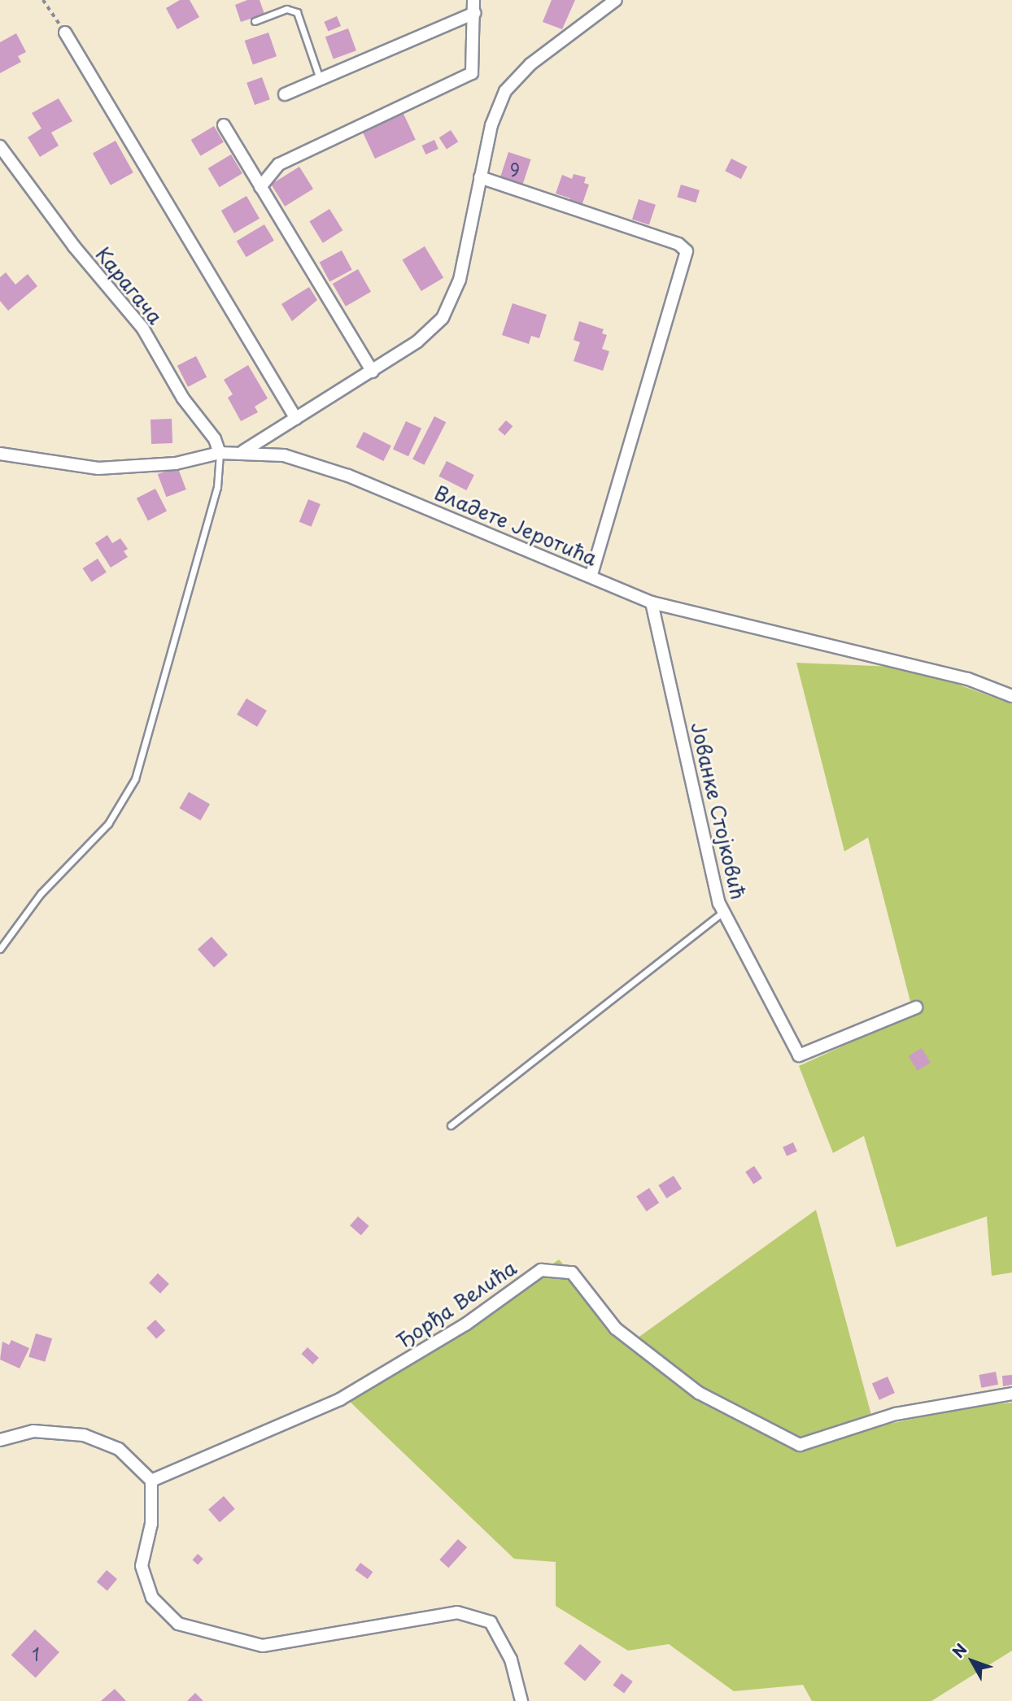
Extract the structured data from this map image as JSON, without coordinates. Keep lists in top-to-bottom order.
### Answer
{
  "streets": {
    "street": [
      "Карагача",
      "Владете Јеротића",
      "Јованке Стојковић",
      "Ђорђа Велића"
    ]
  },
  "crossings": [
    ["Карагача", "Владете Јеротића"],
    ["Владете Јеротића", "Јованке Стојковић"]
  ],
  "house_numbers": ["9", "1"],
  "north": "top left"
}
